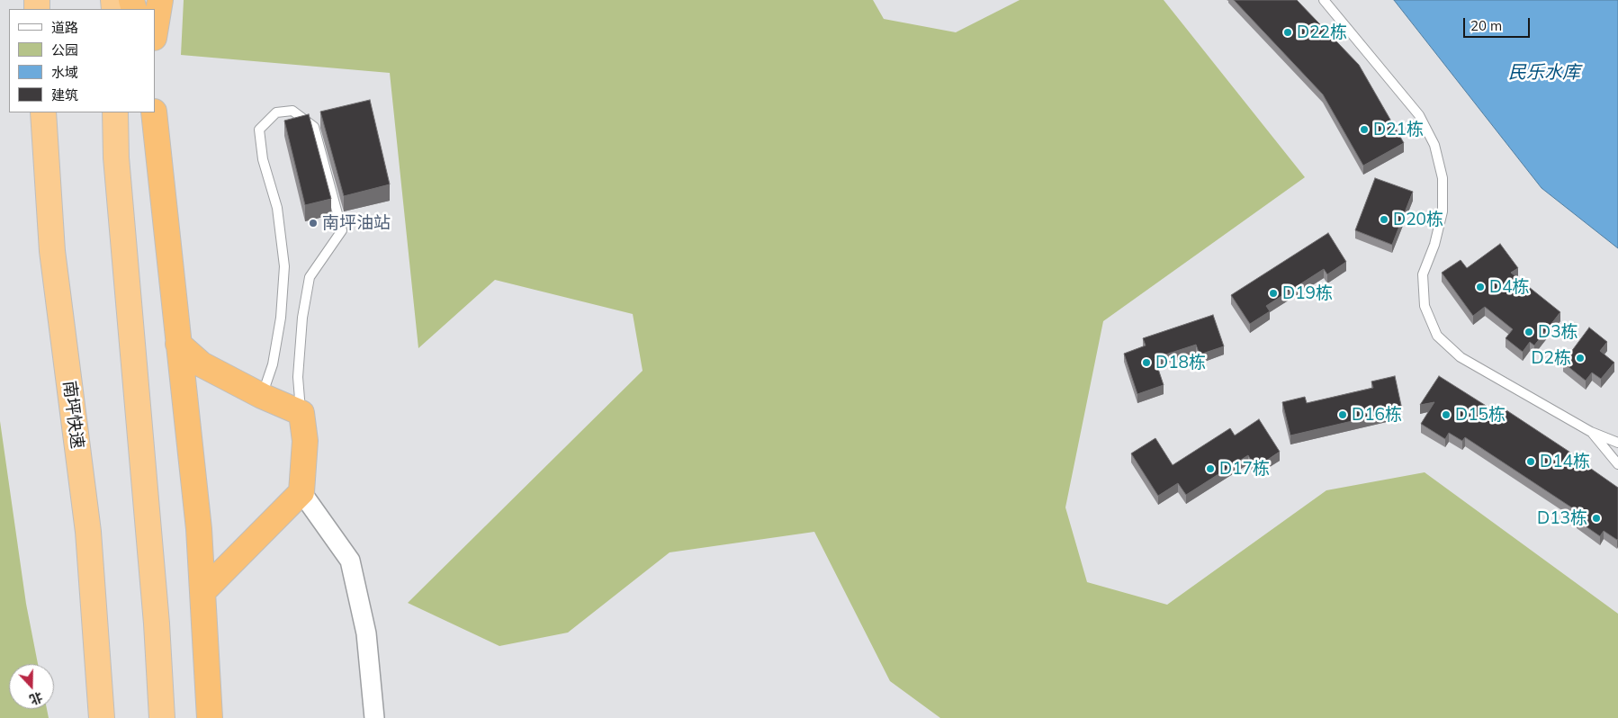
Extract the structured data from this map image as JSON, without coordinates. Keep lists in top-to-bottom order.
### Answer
{
  "streets": {
    "highway": ["南坪快速"]
  },
  "water": ["民乐水库"],
  "places": [
    "D22栋",
    "D21栋",
    "D20栋",
    "南坪油站",
    "D4栋",
    "D19栋",
    "D3栋",
    "D2栋",
    "D18栋",
    "D16栋",
    "D15栋",
    "D14栋",
    "D17栋",
    "D13栋"
  ],
  "legend": [
    "道路",
    "公园",
    "水域",
    "建筑"
  ],
  "scale_bar": "20 m",
  "north": "bottom"
}
